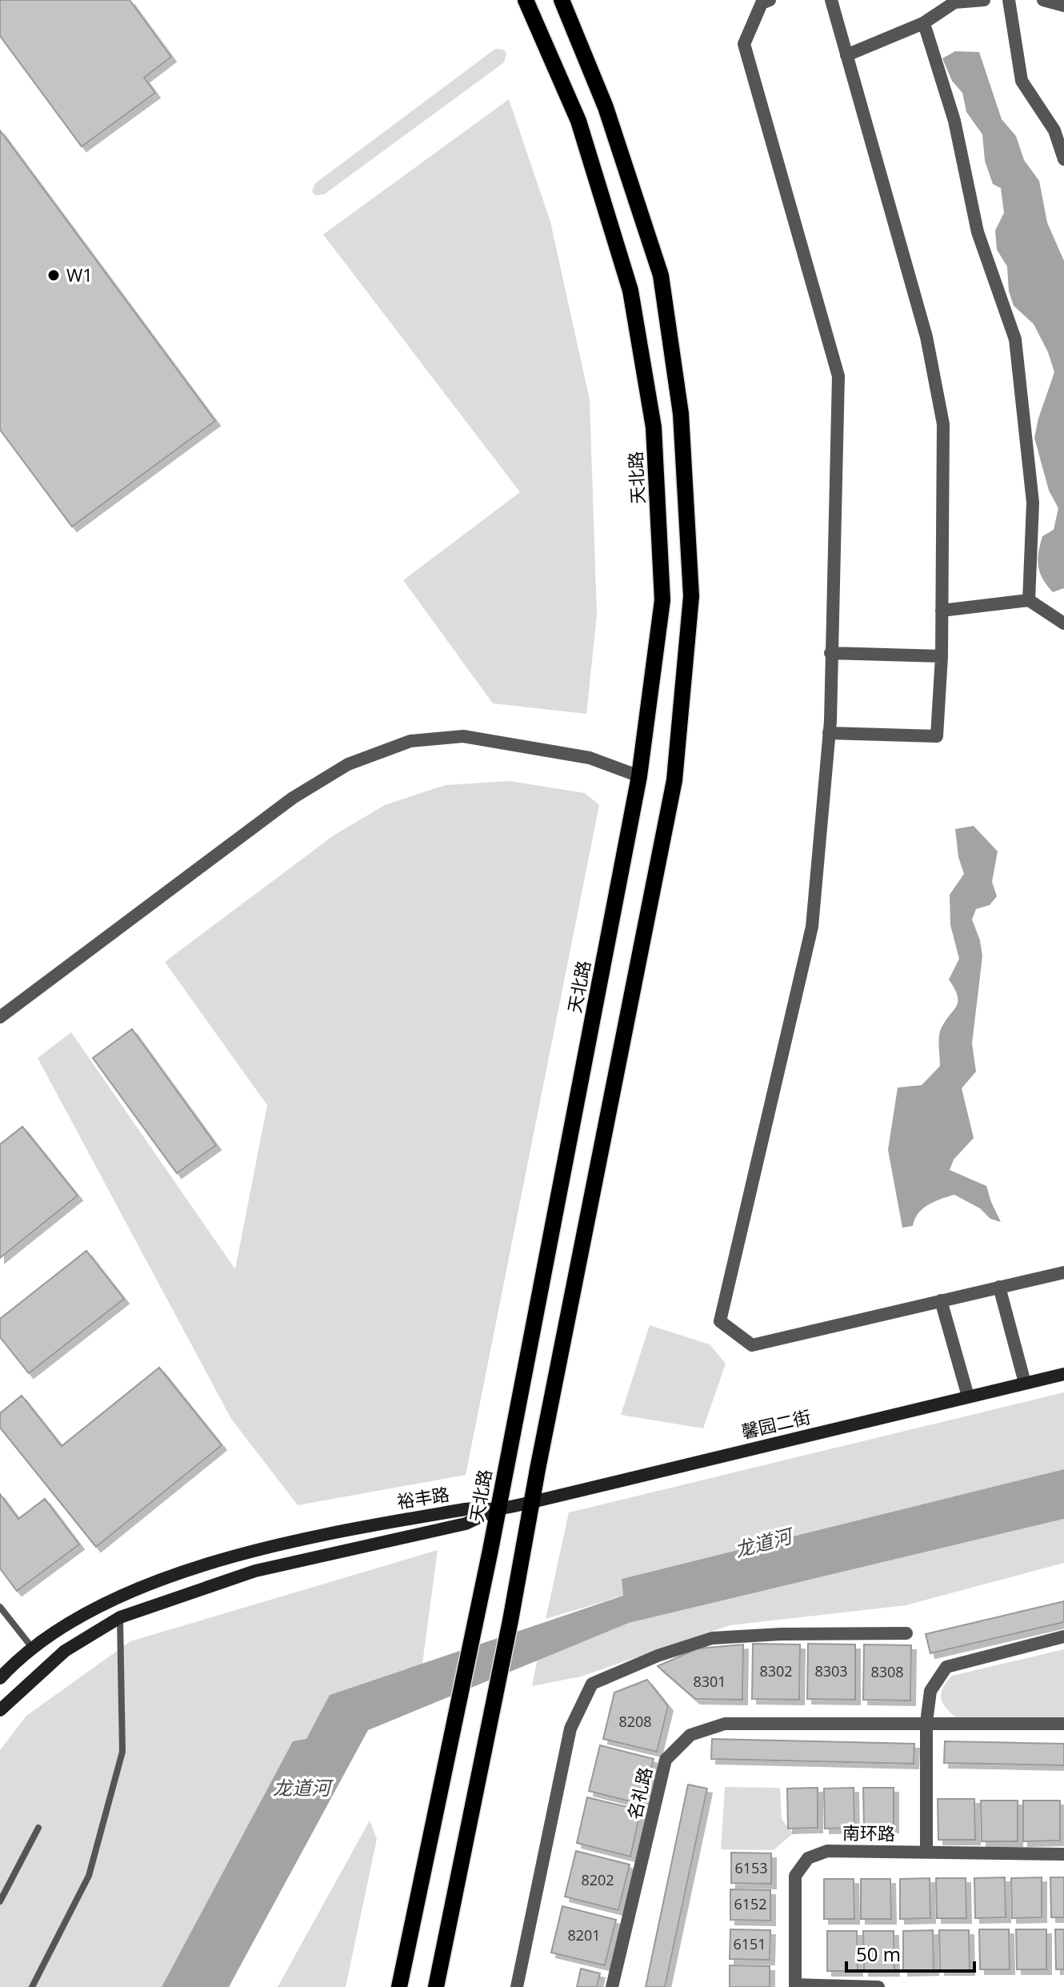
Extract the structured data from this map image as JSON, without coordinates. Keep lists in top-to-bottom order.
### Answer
{
  "streets": {
    "main road": ["天北路"],
    "street": [
      "馨园二街",
      "裕丰路",
      "名礼路",
      "南环路"
    ]
  },
  "crossings": [
    ["天北路", "馨园二街"],
    ["天北路", "裕丰路"],
    ["馨园二街", "裕丰路"]
  ],
  "water": ["龙道河"],
  "places": ["W1"],
  "house_numbers": [
    "8302",
    "8303",
    "8308",
    "8301",
    "8208",
    "6153",
    "8202",
    "6152",
    "8201",
    "6151"
  ],
  "scale_bar": "50 m"
}
